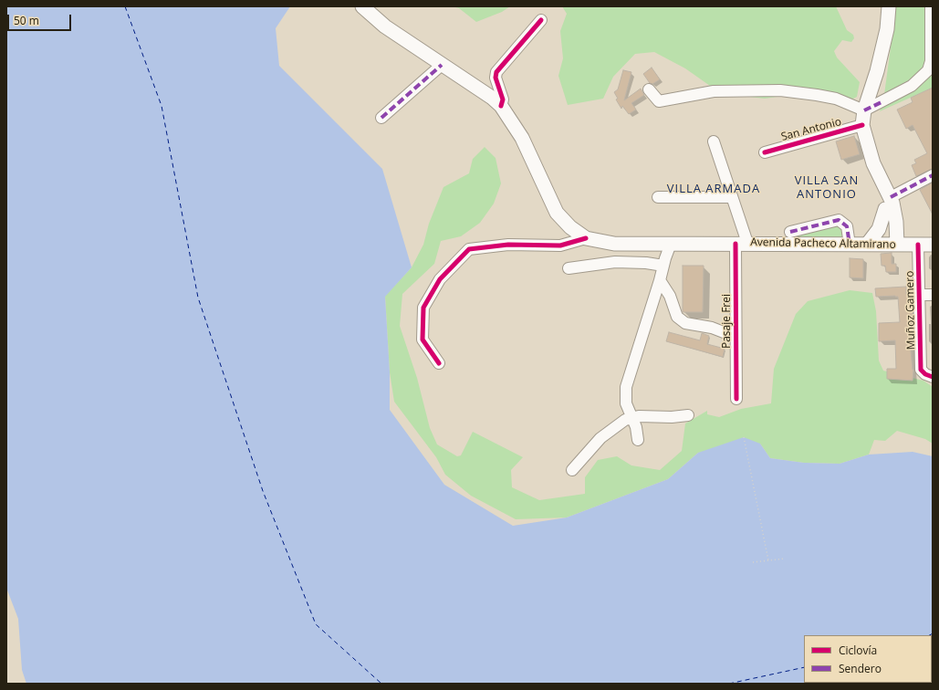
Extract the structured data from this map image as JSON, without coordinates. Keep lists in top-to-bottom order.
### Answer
{
  "streets": {
    "main road": ["Avenida Pacheco Altamirano"],
    "street": ["San Antonio", "Muñoz Gamero", "Pasaje Frei"]
  },
  "crossings": [
    ["Avenida Pacheco Altamirano", "Muñoz Gamero"],
    ["Avenida Pacheco Altamirano", "Pasaje Frei"]
  ],
  "districts": ["VILLA SAN ANTONIO", "VILLA ARMADA"],
  "legend": ["Ciclovía", "Sendero"],
  "scale_bar": "50 m"
}
